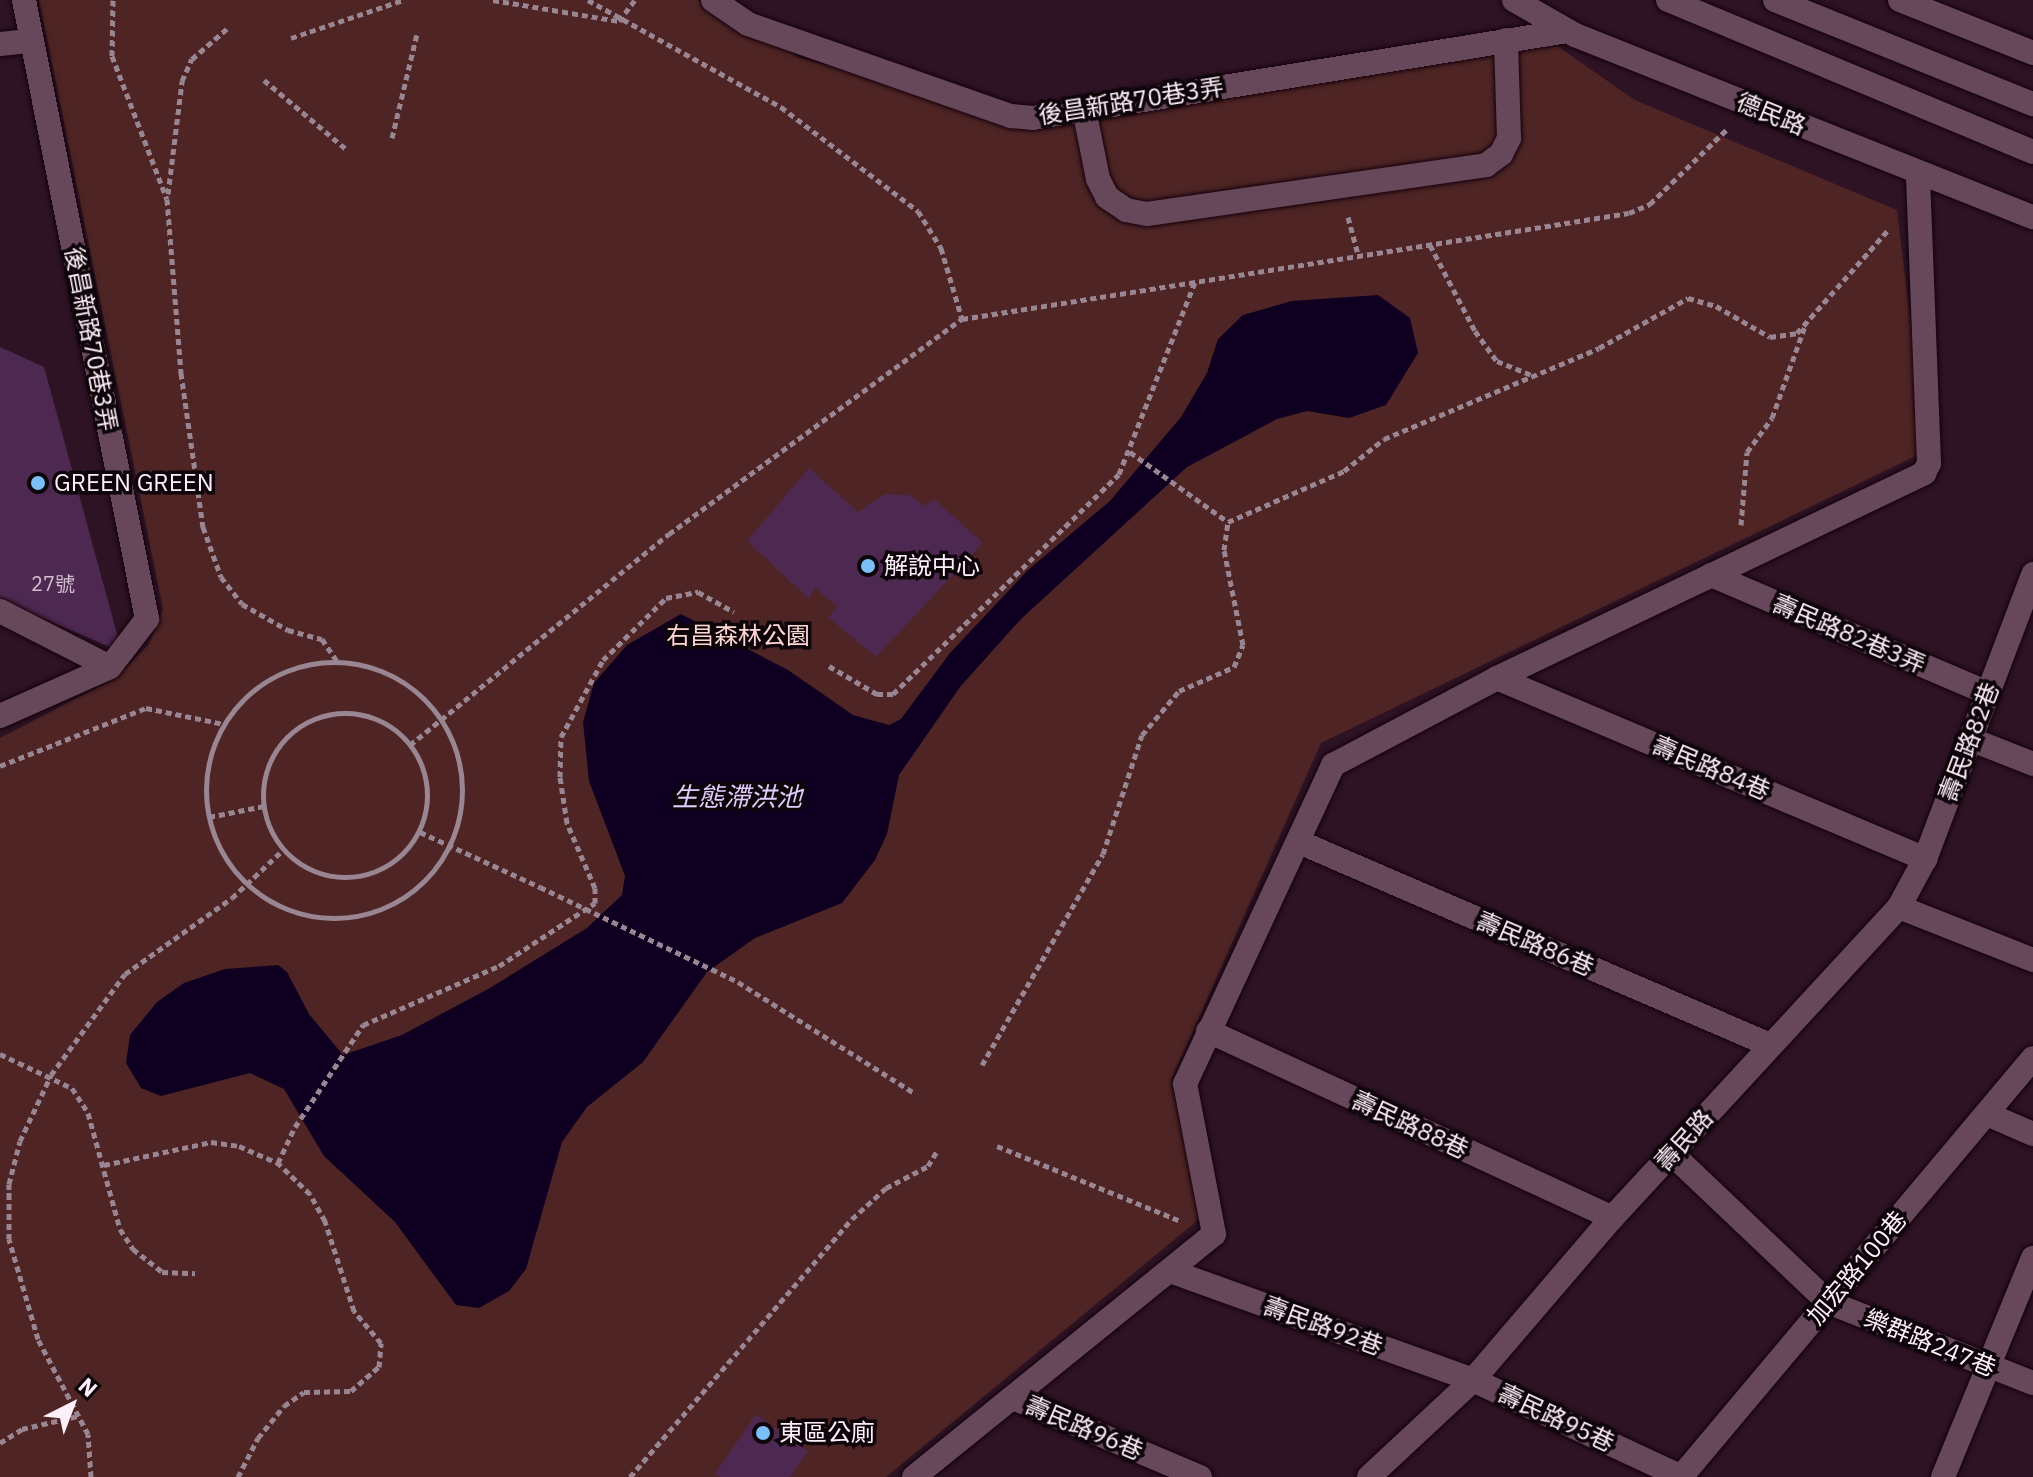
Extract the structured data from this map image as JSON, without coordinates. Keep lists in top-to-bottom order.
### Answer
{
  "streets": {
    "street": [
      "後昌新路70巷3弄",
      "德民路",
      "壽民路82巷3弄",
      "壽民路82巷",
      "壽民路84巷",
      "壽民路86巷",
      "壽民路88巷",
      "壽民路",
      "加宏路100巷",
      "壽民路92巷",
      "樂群路247巷",
      "壽民路95巷",
      "壽民路96巷"
    ]
  },
  "crossings": [
    ["後昌新路70巷3弄", "德民路"],
    ["壽民路82巷3弄", "壽民路82巷"],
    ["壽民路82巷", "壽民路84巷"],
    ["壽民路82巷", "壽民路"],
    ["壽民路86巷", "壽民路"],
    ["壽民路88巷", "壽民路"],
    ["壽民路", "壽民路92巷"],
    ["壽民路", "壽民路95巷"],
    ["加宏路100巷", "樂群路247巷"],
    ["加宏路100巷", "壽民路95巷"],
    ["壽民路92巷", "壽民路95巷"]
  ],
  "water": ["生態滯洪池"],
  "parks": ["右昌森林公園"],
  "places": ["GREEN GREEN", "解說中心", "東區公廁"],
  "house_numbers": ["27號"],
  "north": "top right"
}
